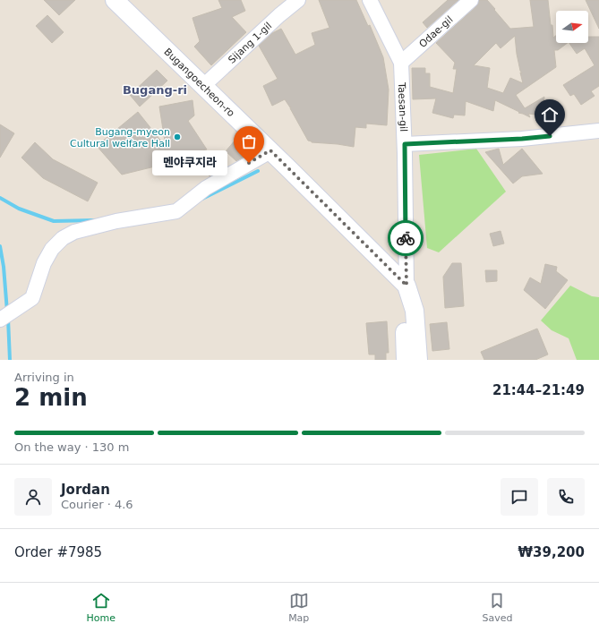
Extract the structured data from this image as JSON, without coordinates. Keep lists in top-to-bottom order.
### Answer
{
  "streets": {
    "street": [
      "Odae-gil",
      "Sijang 1-gil",
      "Bugangoecheon-ro",
      "Taesan-gil"
    ]
  },
  "crossings": [
    ["Odae-gil", "Taesan-gil"],
    ["Sijang 1-gil", "Bugangoecheon-ro"],
    ["Bugangoecheon-ro", "Taesan-gil"]
  ],
  "districts": ["Bugang-ri"],
  "places": ["Bugang-myeon Cultural welfare Hall", "멘야쿠지라"],
  "north": "right",
  "page": {
    "bubble": "멘야쿠지라",
    "heading": ["2 min", "Arriving in", "21:44–21:49"],
    "panel": [
      "Jordan",
      "Courier · 4.6",
      "Order #7985",
      "₩39,200"
    ],
    "bar": "On the way · 130 m",
    "tabs": ["Home", "Map", "Saved"]
  }
}
